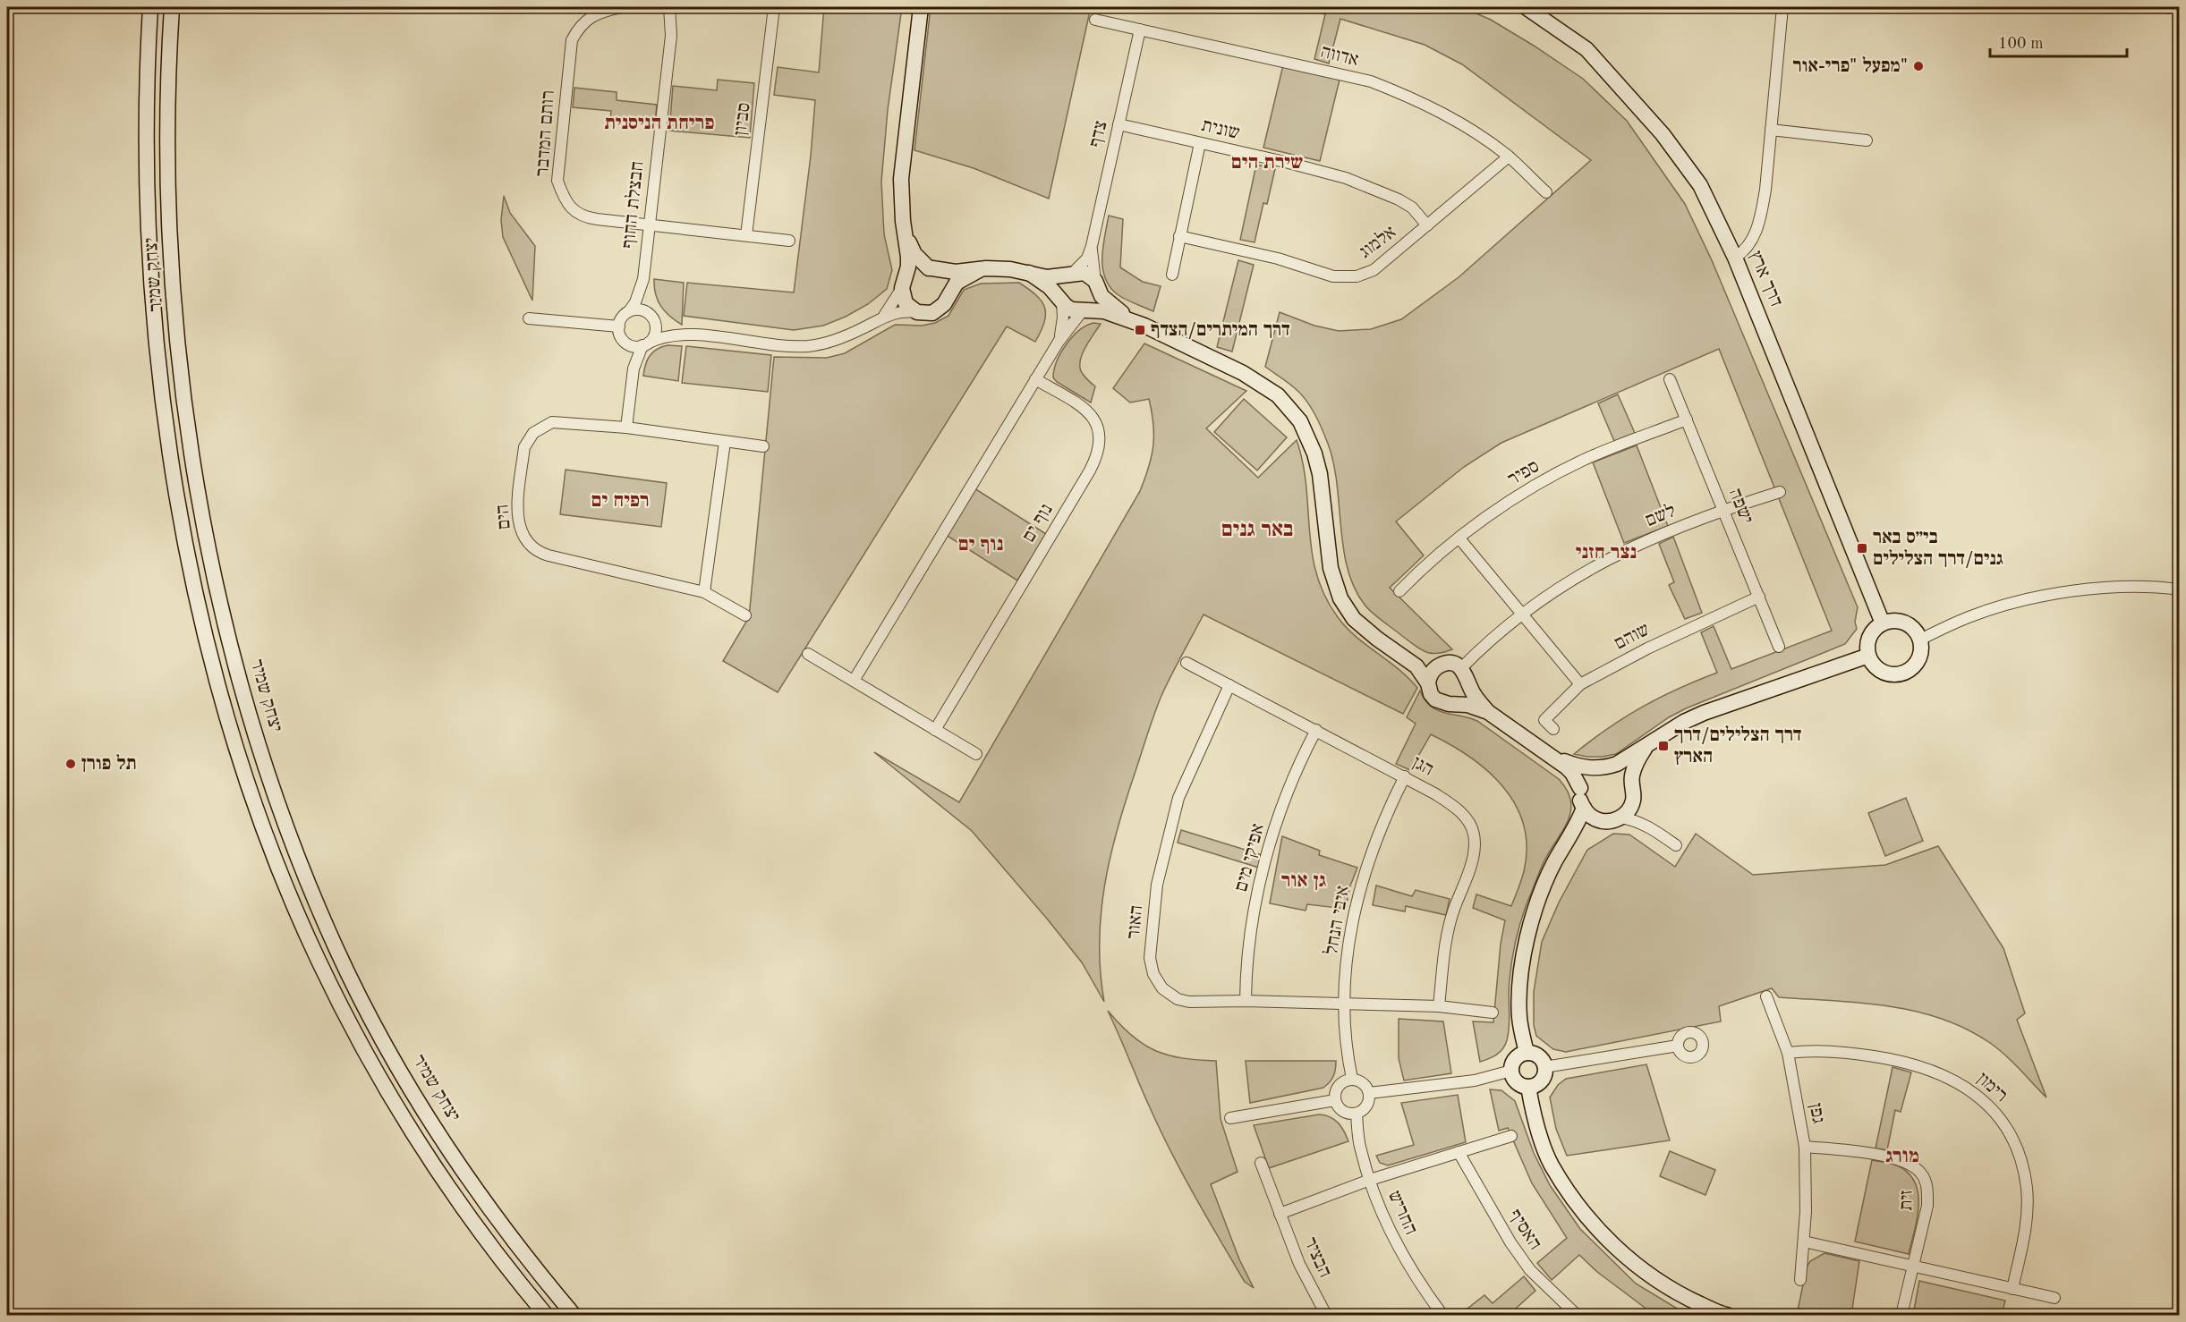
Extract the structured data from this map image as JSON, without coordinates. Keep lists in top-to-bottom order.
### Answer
{
  "streets": {
    "main road": ["יצחק שמיר", "דרך ארץ"],
    "street": [
      "אדווה",
      "סביון",
      "שונית",
      "רותם המדבר",
      "צדף",
      "חבצלת החוף",
      "אלמוג",
      "ספיר",
      "ישפה",
      "לשם",
      "הים",
      "נוף ים",
      "שוהם",
      "הגן",
      "אפיקי מים",
      "איבי הנחל",
      "האור",
      "רימון",
      "גפן",
      "זית",
      "החריש",
      "האסיף",
      "הבציר"
    ]
  },
  "crossings": [
    ["אדווה", "צדף"],
    ["אדווה", "אלמוג"],
    ["שונית", "צדף"],
    ["שונית", "אלמוג"],
    ["רותם המדבר", "חבצלת החוף"],
    ["ספיר", "ישפה"],
    ["ישפה", "לשם"],
    ["ישפה", "שוהם"],
    ["הגן", "אפיקי מים"],
    ["הגן", "איבי הנחל"],
    ["הגן", "האור"],
    ["אפיקי מים", "האור"],
    ["איבי הנחל", "האור"],
    ["איבי הנחל", "החריש"],
    ["רימון", "גפן"],
    ["גפן", "זית"]
  ],
  "districts": [
    "פריחת הניסנית",
    "שירת הים",
    "רפיח ים",
    "באר גנים",
    "נוף ים",
    "נצר חזני",
    "גן אור",
    "מורג"
  ],
  "places": {
    "other": ["מפעל \"פרי-אור\"", "תל פורן"],
    "transit": ["דרך המיתרים/הצדף", "בי״ס באר גנים/דרך הצלילים", "דרך הצלילים/דרך הארץ"]
  },
  "scale_bar": "100 m"
}
